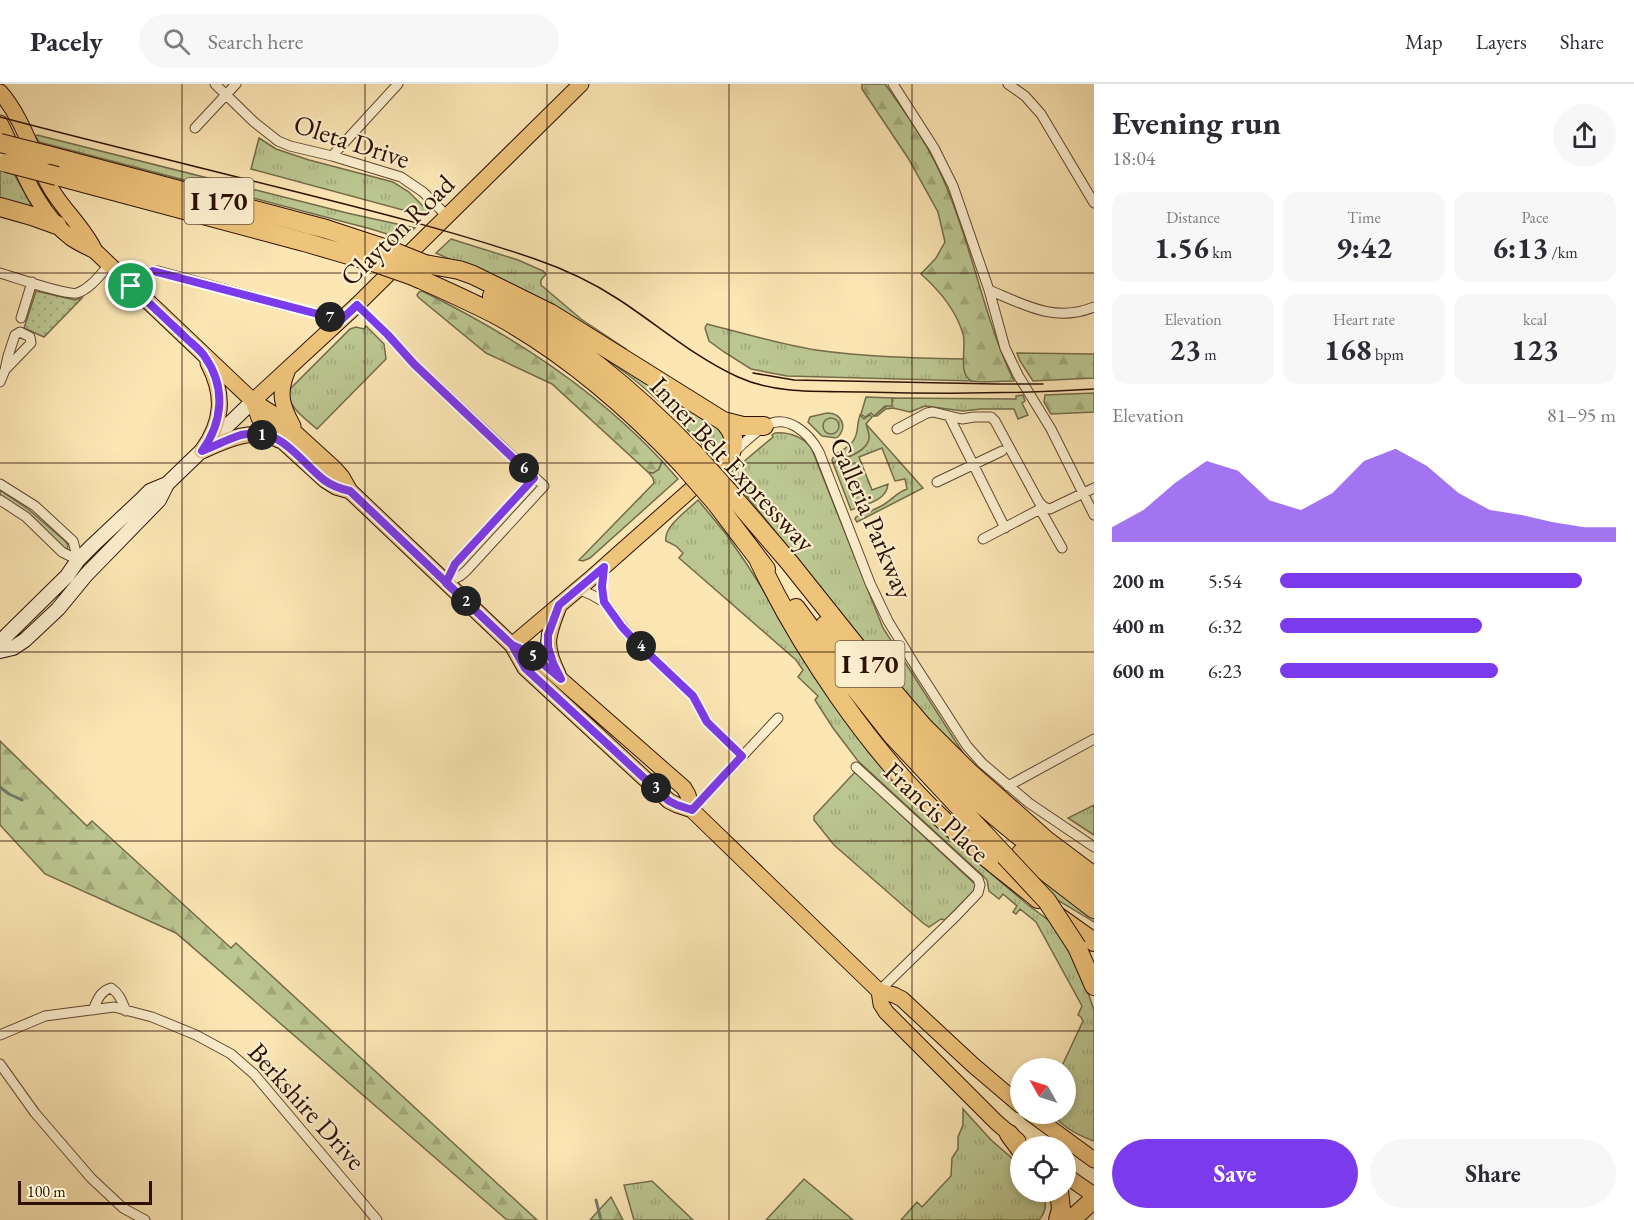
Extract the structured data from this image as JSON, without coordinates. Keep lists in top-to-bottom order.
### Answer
{
  "streets": {
    "highway": ["I 170", "Inner Belt Expressway"],
    "main road": ["Clayton Road"],
    "street": [
      "Oleta Drive",
      "Galleria Parkway",
      "Francis Place",
      "Berkshire Drive"
    ]
  },
  "crossings": [
    ["Oleta Drive", "Clayton Road"]
  ],
  "scale_bar": "100 m",
  "north": "top left",
  "page": {
    "header": "Pacely",
    "search": "Search here",
    "nav": ["Map", "Layers", "Share"],
    "heading": ["Evening run", "18:04"],
    "stats": [
      ["Distance", "1.56 km"],
      ["Time", "9:42"],
      ["Pace", "6:13 /km"],
      ["Elevation", "23 m"],
      ["Heart rate", "168 bpm"],
      ["kcal", "123"]
    ],
    "pins": [
      "7",
      "1",
      "6",
      "2",
      "4",
      "5",
      "3"
    ],
    "chart": ["Elevation", "81–95 m"],
    "list": [
      {
        "name": "200 m",
        "note": "5:54"
      },
      {
        "name": "400 m",
        "note": "6:32"
      },
      {
        "name": "600 m",
        "note": "6:23"
      }
    ],
    "buttons": ["Save", "Share"],
    "scale": "100 m"
  }
}
